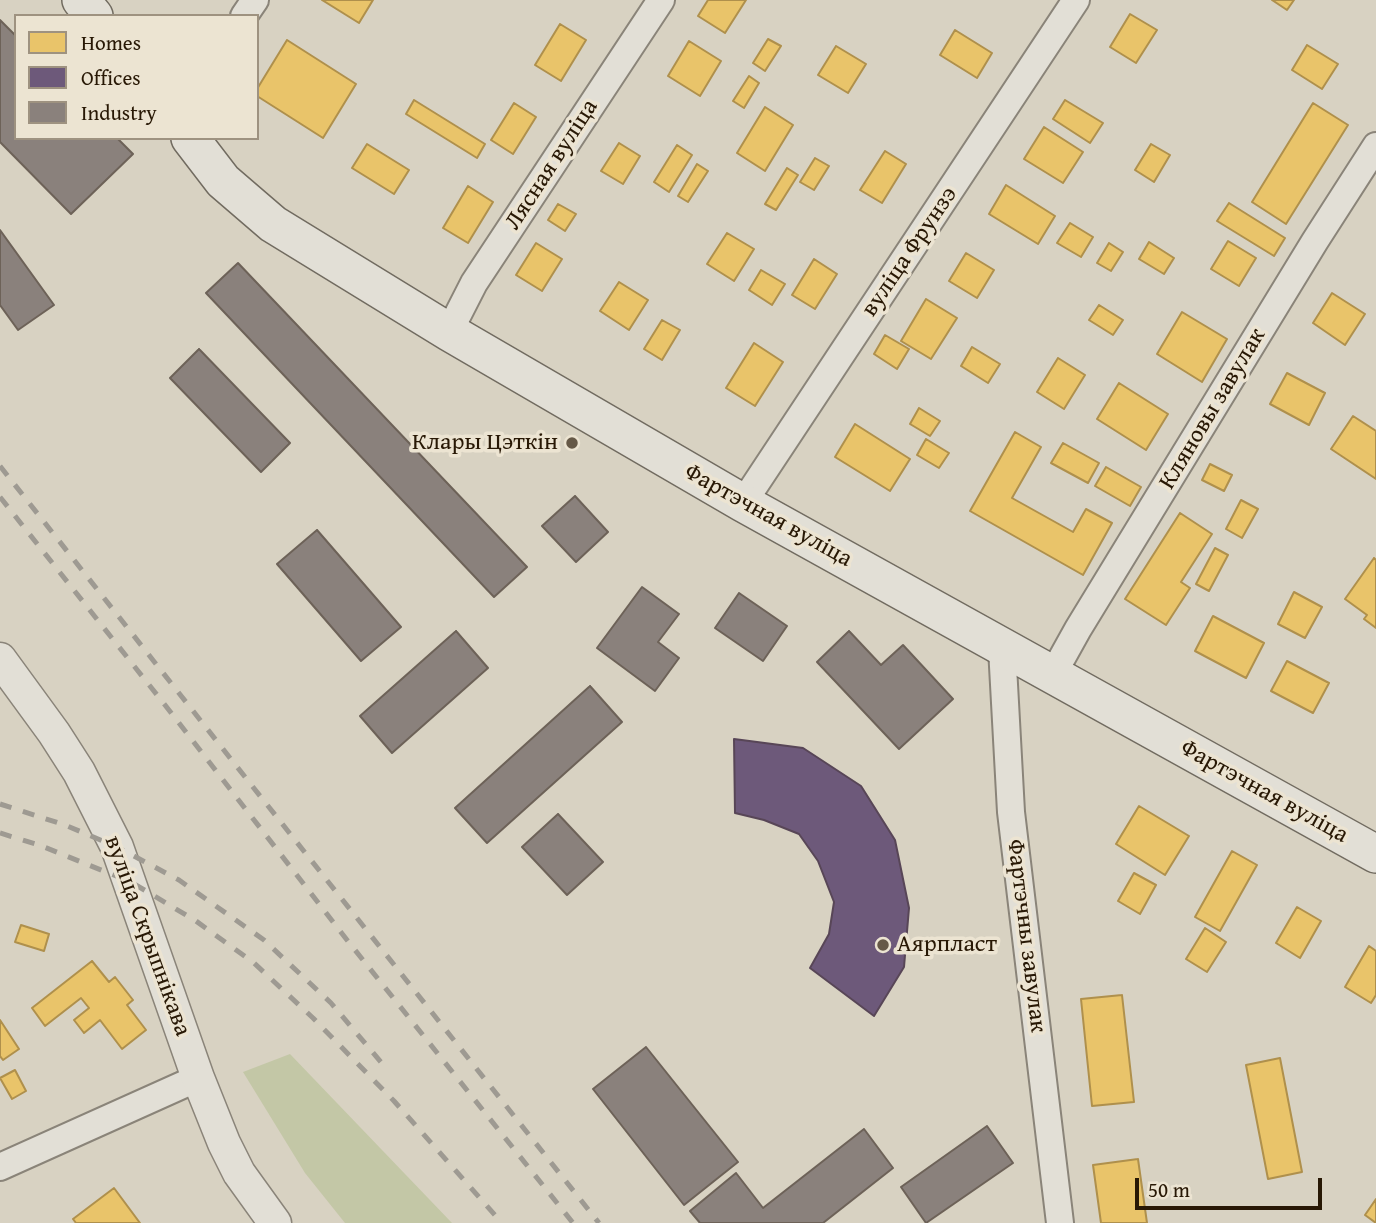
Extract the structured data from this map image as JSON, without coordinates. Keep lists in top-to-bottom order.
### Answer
{
  "streets": {
    "main road": ["Фартэчная вуліца"],
    "street": [
      "Лясная вуліца",
      "вуліца Фрунзэ",
      "Кляновы завулак",
      "вуліца Скрыпнікава",
      "Фартэчны завулак"
    ]
  },
  "crossings": [
    ["Лясная вуліца", "Фартэчная вуліца"],
    ["вуліца Фрунзэ", "Фартэчная вуліца"],
    ["Кляновы завулак", "Фартэчная вуліца"],
    ["Фартэчная вуліца", "Фартэчны завулак"]
  ],
  "places": ["Клары Цэткін", "Аярпласт"],
  "legend": ["Homes", "Offices", "Industry"],
  "scale_bar": "50 m"
}
